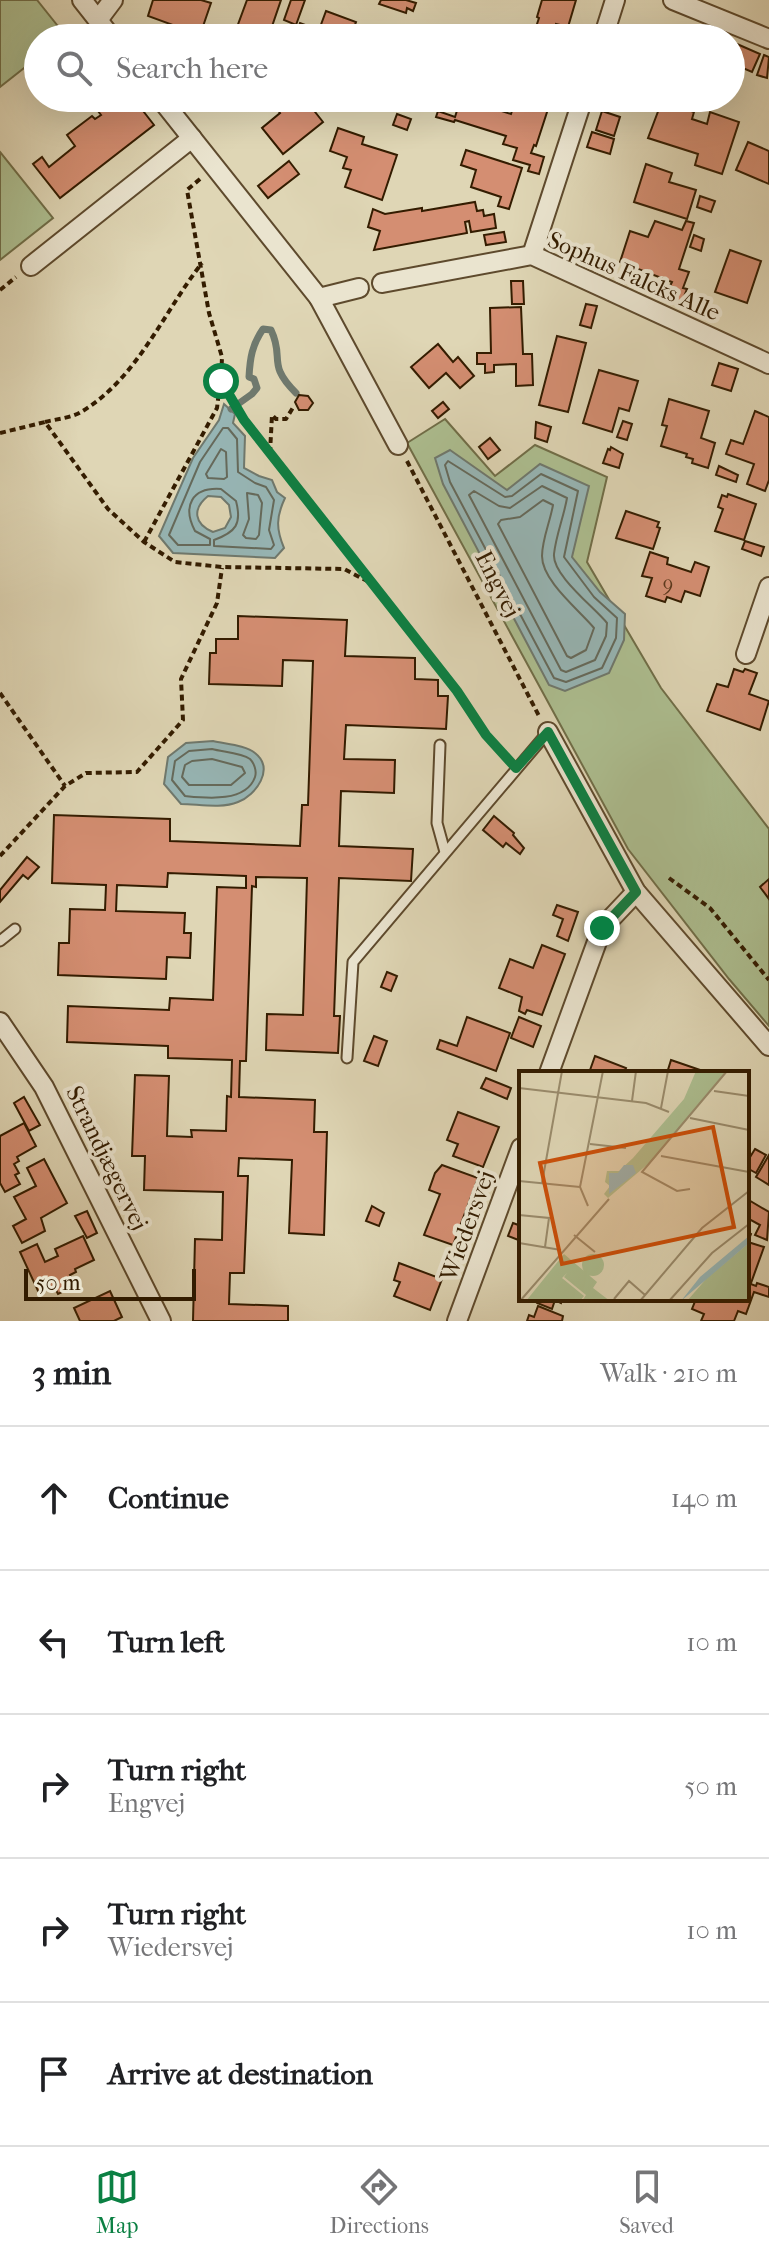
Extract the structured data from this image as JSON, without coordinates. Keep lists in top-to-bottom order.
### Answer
{
  "streets": {
    "street": ["Sophus Falcks Alle", "Strandjægervej", "Wiedersvej"],
    "path": ["Engvej"]
  },
  "house_numbers": ["9"],
  "scale_bar": "50 m",
  "page": {
    "search": "Search here",
    "scale": "50 m",
    "heading": ["3 min", "Walk · 210 m"],
    "list": [
      ["Continue", "140 m"],
      ["Turn left", "10 m"],
      ["Turn right", "Engvej", "50 m"],
      ["Turn right", "Wiedersvej", "10 m"],
      "Arrive at destination"
    ],
    "nav": ["Map", "Directions", "Saved"]
  }
}
